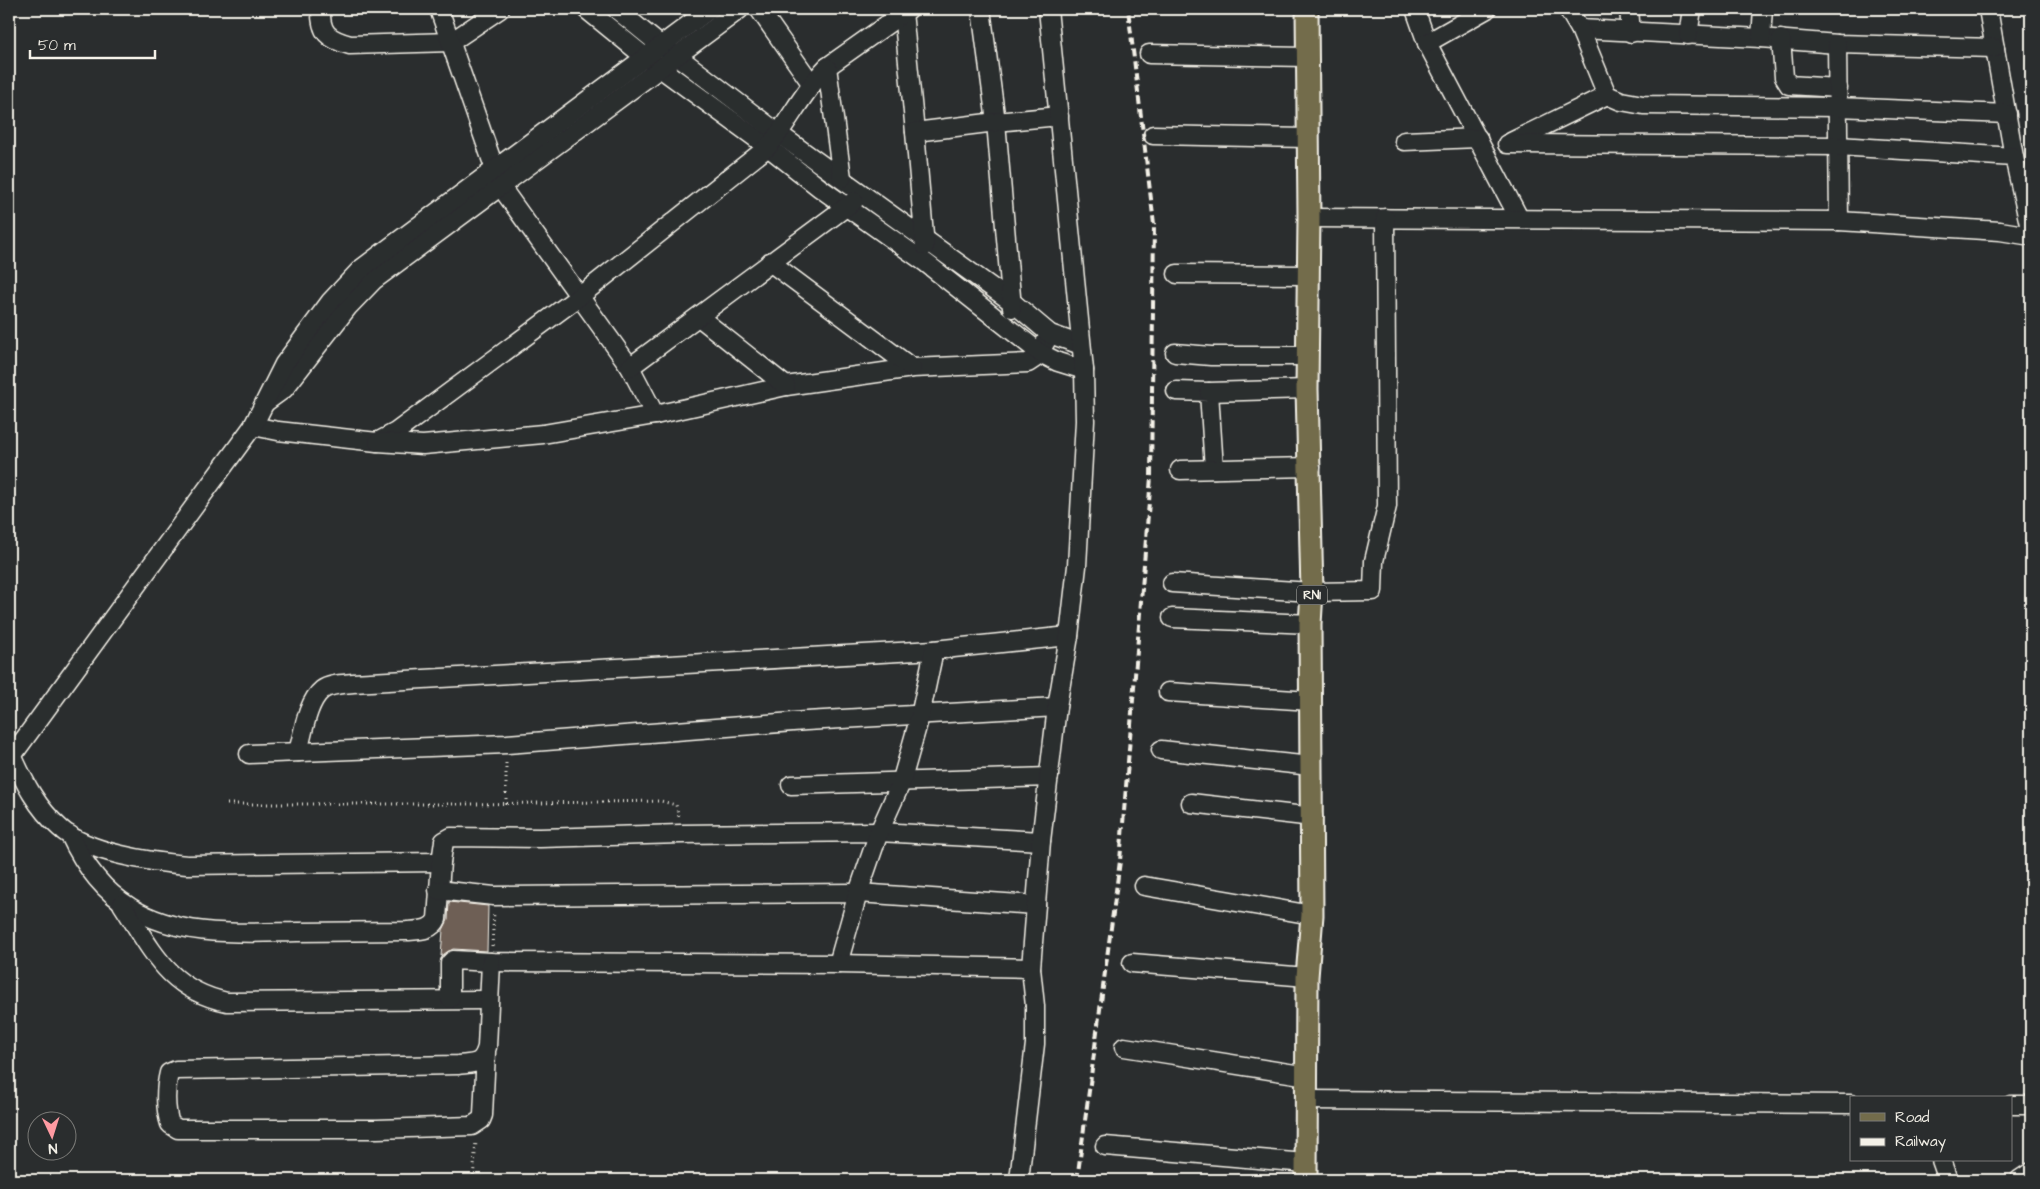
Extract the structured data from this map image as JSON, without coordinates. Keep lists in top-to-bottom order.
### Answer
{
  "streets": {
    "main road": ["RN1"]
  },
  "legend": ["Road", "Railway"],
  "scale_bar": "50 m",
  "north": "bottom"
}
